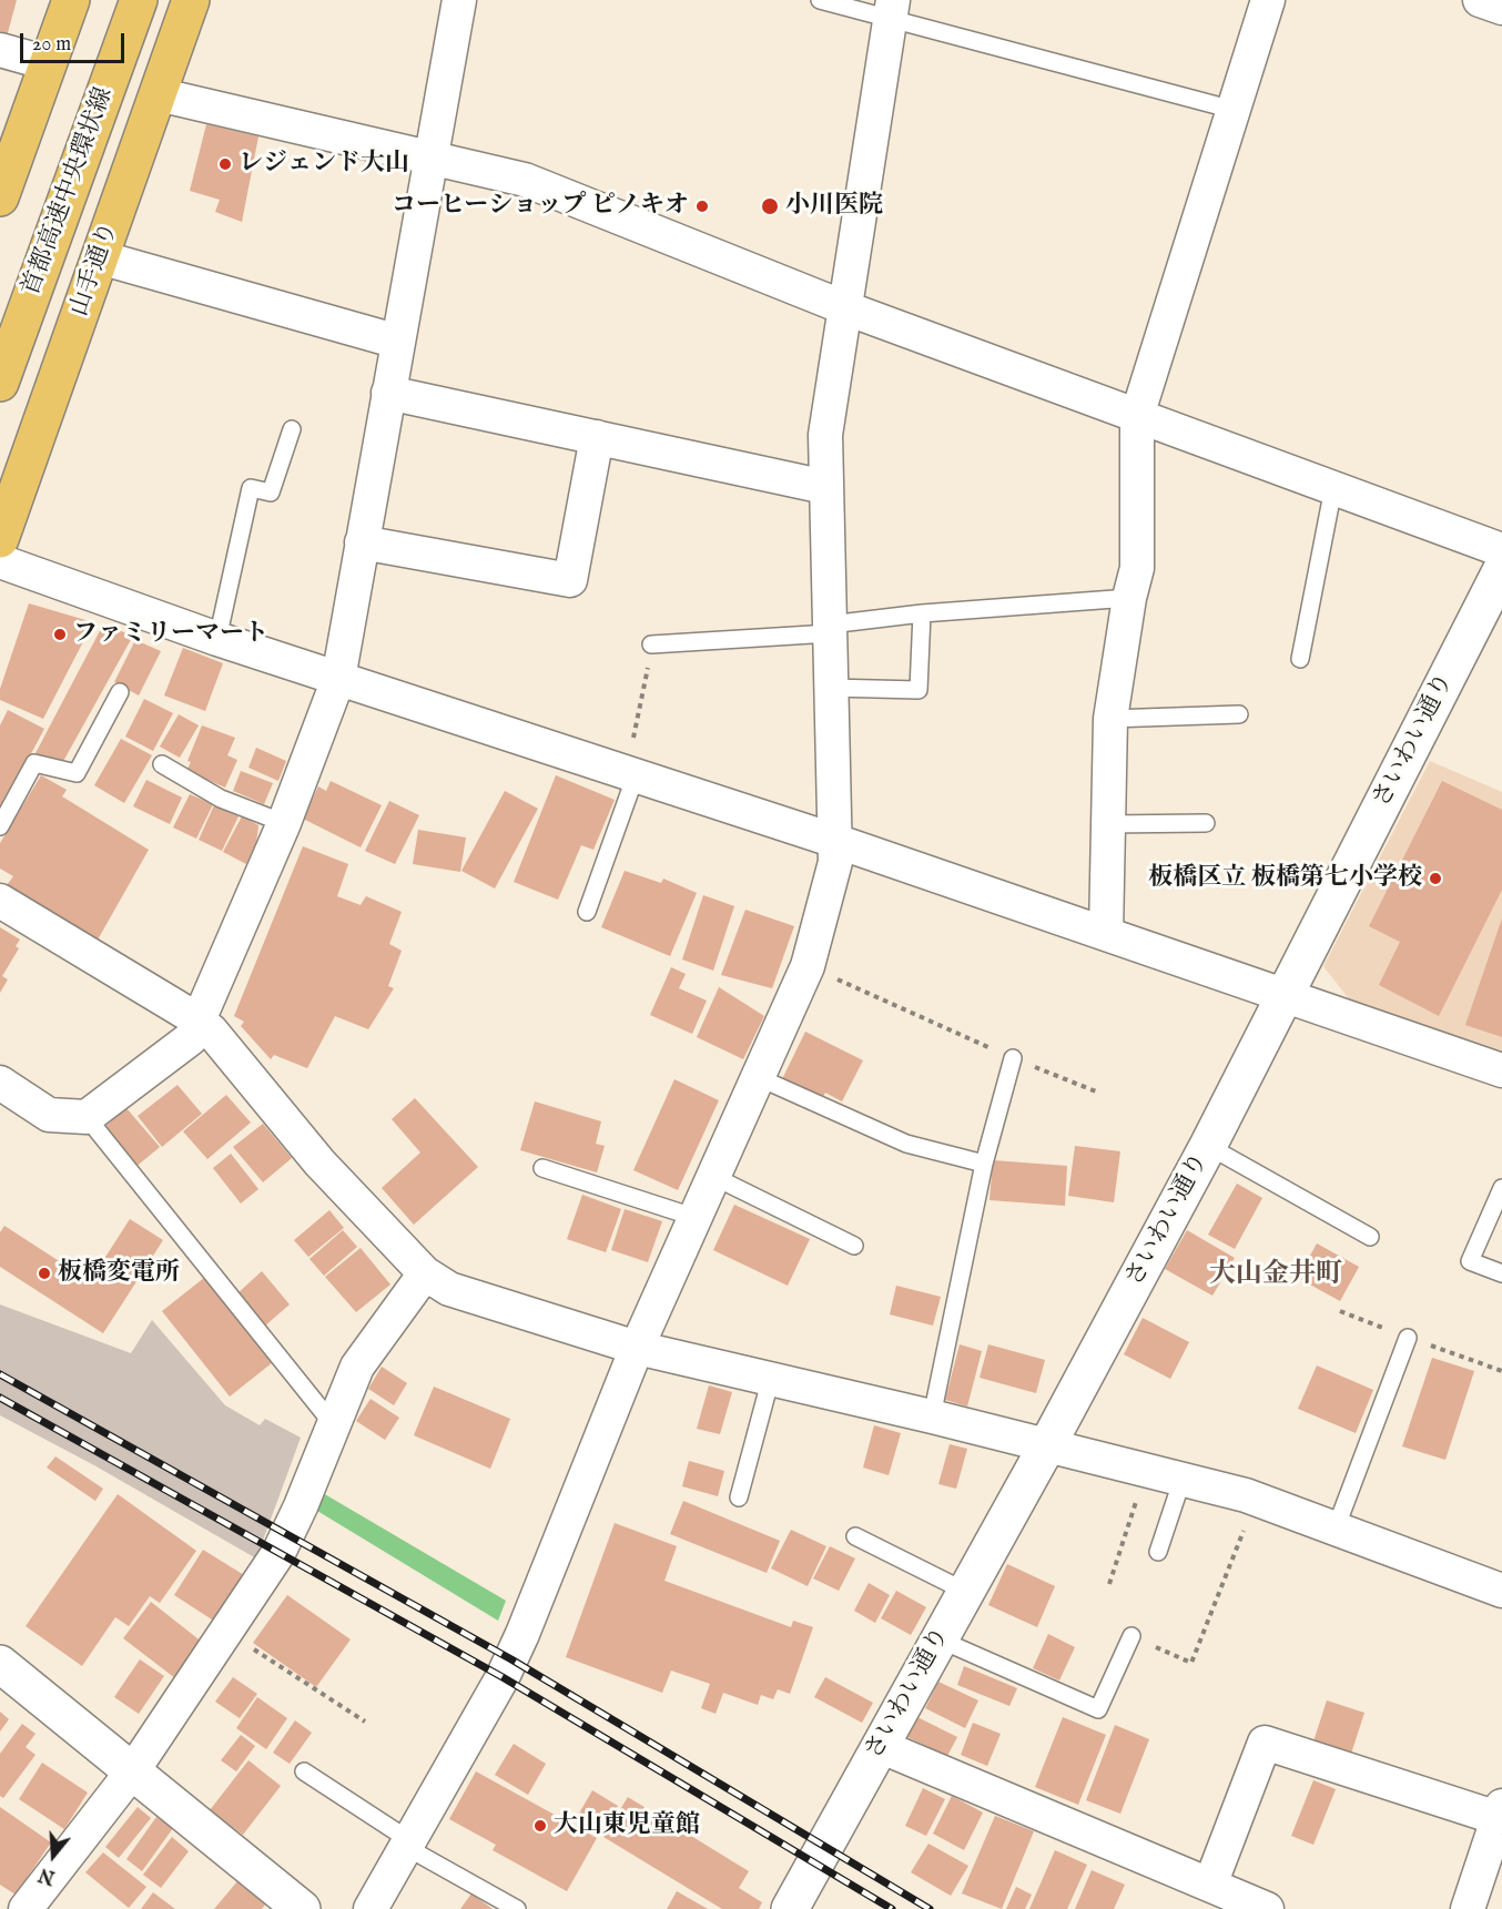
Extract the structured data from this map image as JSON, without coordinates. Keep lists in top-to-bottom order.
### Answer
{
  "streets": {
    "main road": ["首都高速中央環状線", "山手通り"],
    "street": ["さいわい通り"]
  },
  "districts": ["大山金井町"],
  "places": [
    "レジェンド大山",
    "コーヒーショップ ピノキオ",
    "小川医院",
    "ファミリーマート",
    "板橋区立 板橋第七小学校",
    "板橋変電所",
    "大山東児童館"
  ],
  "scale_bar": "20 m",
  "north": "bottom"
}
